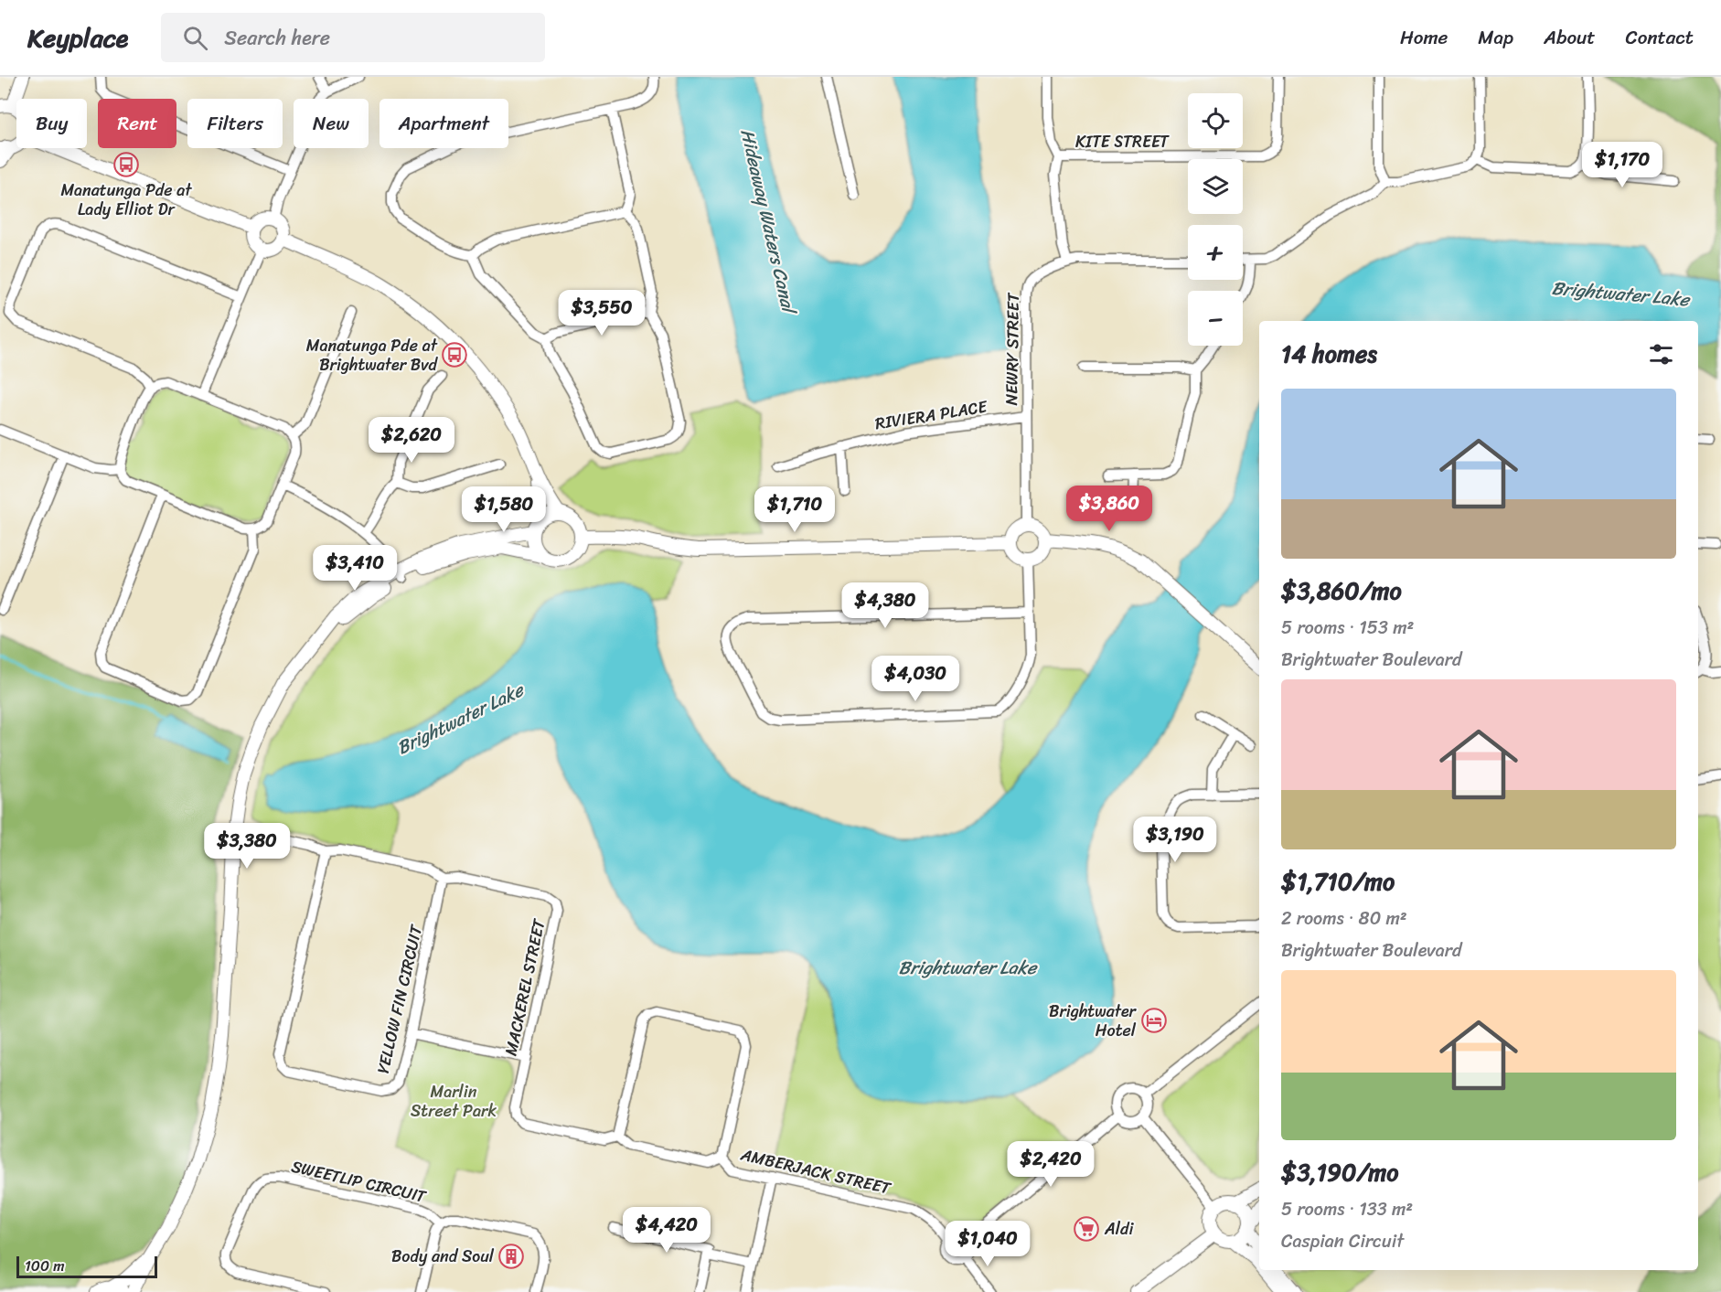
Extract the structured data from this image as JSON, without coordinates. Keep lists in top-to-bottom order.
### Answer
{
  "streets": {
    "street": [
      "KITE STREET",
      "NEWRY STREET",
      "RIVIERA PLACE",
      "MACKEREL STREET",
      "YELLOW FIN CIRCUIT",
      "AMBERJACK STREET",
      "SWEETLIP CIRCUIT"
    ]
  },
  "crossings": [
    ["NEWRY STREET", "RIVIERA PLACE"],
    ["MACKEREL STREET", "YELLOW FIN CIRCUIT"],
    ["MACKEREL STREET", "AMBERJACK STREET"]
  ],
  "water": ["Hideaway Waters Canal", "Brightwater Lake"],
  "parks": ["Marlin Street Park"],
  "places": {
    "bus stop": ["Manatunga Pde at Lady Elliot Dr", "Manatunga Pde at Brightwater Bvd"],
    "hotel": ["Brightwater Hotel"],
    "supermarket": ["Aldi"],
    "building": ["Body and Soul"]
  },
  "scale_bar": "100 m",
  "page": {
    "header": "Keyplace",
    "search": "Search here",
    "nav": [
      "Home",
      "Map",
      "About",
      "Contact"
    ],
    "map_buttons": ["+", "−"],
    "chip": [
      "Buy",
      "Rent",
      "Filters",
      "New",
      "Apartment"
    ],
    "price": [
      "$1,170",
      "$3,550",
      "$2,620",
      "$3,860",
      "$1,580",
      "$1,710",
      "$3,410",
      "$4,380",
      "$4,030",
      "$3,190",
      "$3,380",
      "$2,420",
      "$4,420",
      "$1,040"
    ],
    "heading": "14 homes",
    "list": [
      {
        "name": "$3,860/mo",
        "note": "5 rooms · 153 m² · Brightwater Boulevard"
      },
      {
        "name": "$1,710/mo",
        "note": "2 rooms · 80 m² · Brightwater Boulevard"
      },
      {
        "name": "$3,190/mo",
        "note": "5 rooms · 133 m² · Caspian Circuit"
      }
    ],
    "scale": "100 m"
  }
}
